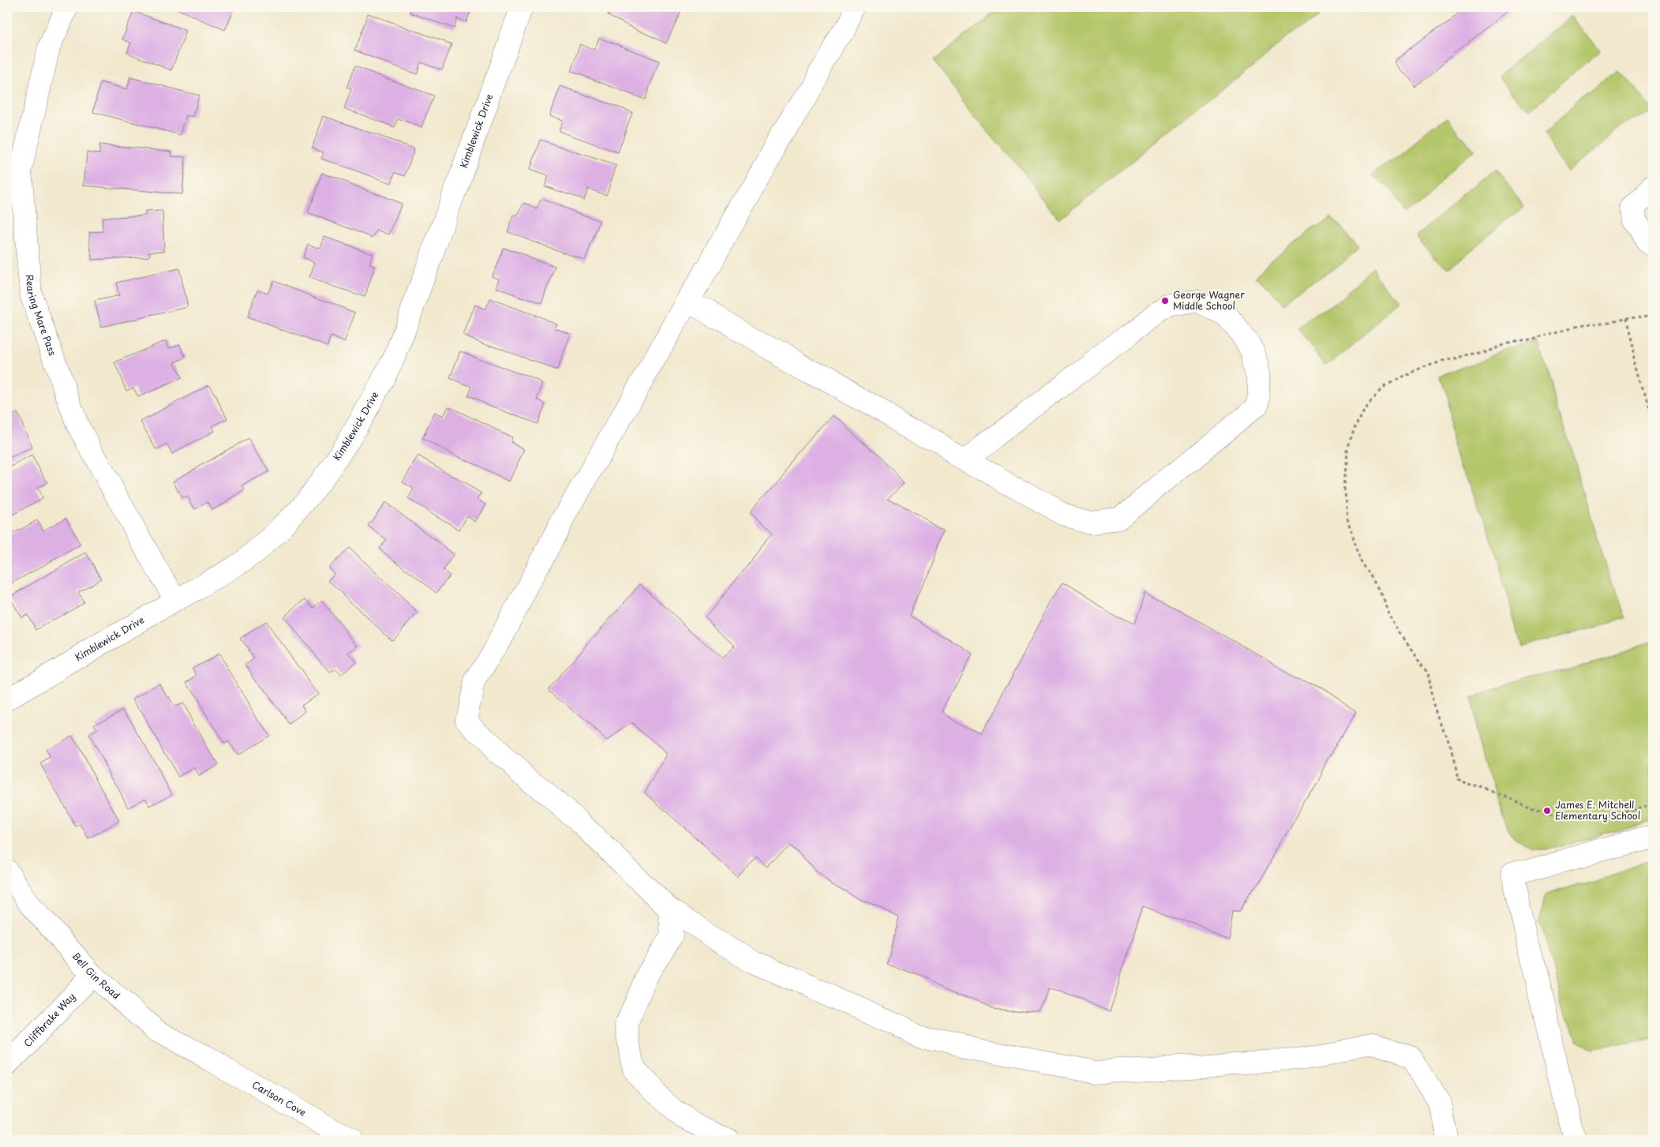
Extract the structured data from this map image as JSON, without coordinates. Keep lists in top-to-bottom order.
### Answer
{
  "streets": {
    "street": [
      "Kimblewick Drive",
      "Rearing Mare Pass",
      "Bell Gin Road",
      "Cliffbrake Way",
      "Carlson Cove"
    ]
  },
  "crossings": [
    ["Kimblewick Drive", "Rearing Mare Pass"],
    ["Bell Gin Road", "Cliffbrake Way"],
    ["Bell Gin Road", "Carlson Cove"]
  ],
  "places": ["George Wagner Middle School", "James E. Mitchell Elementary School"]
}
